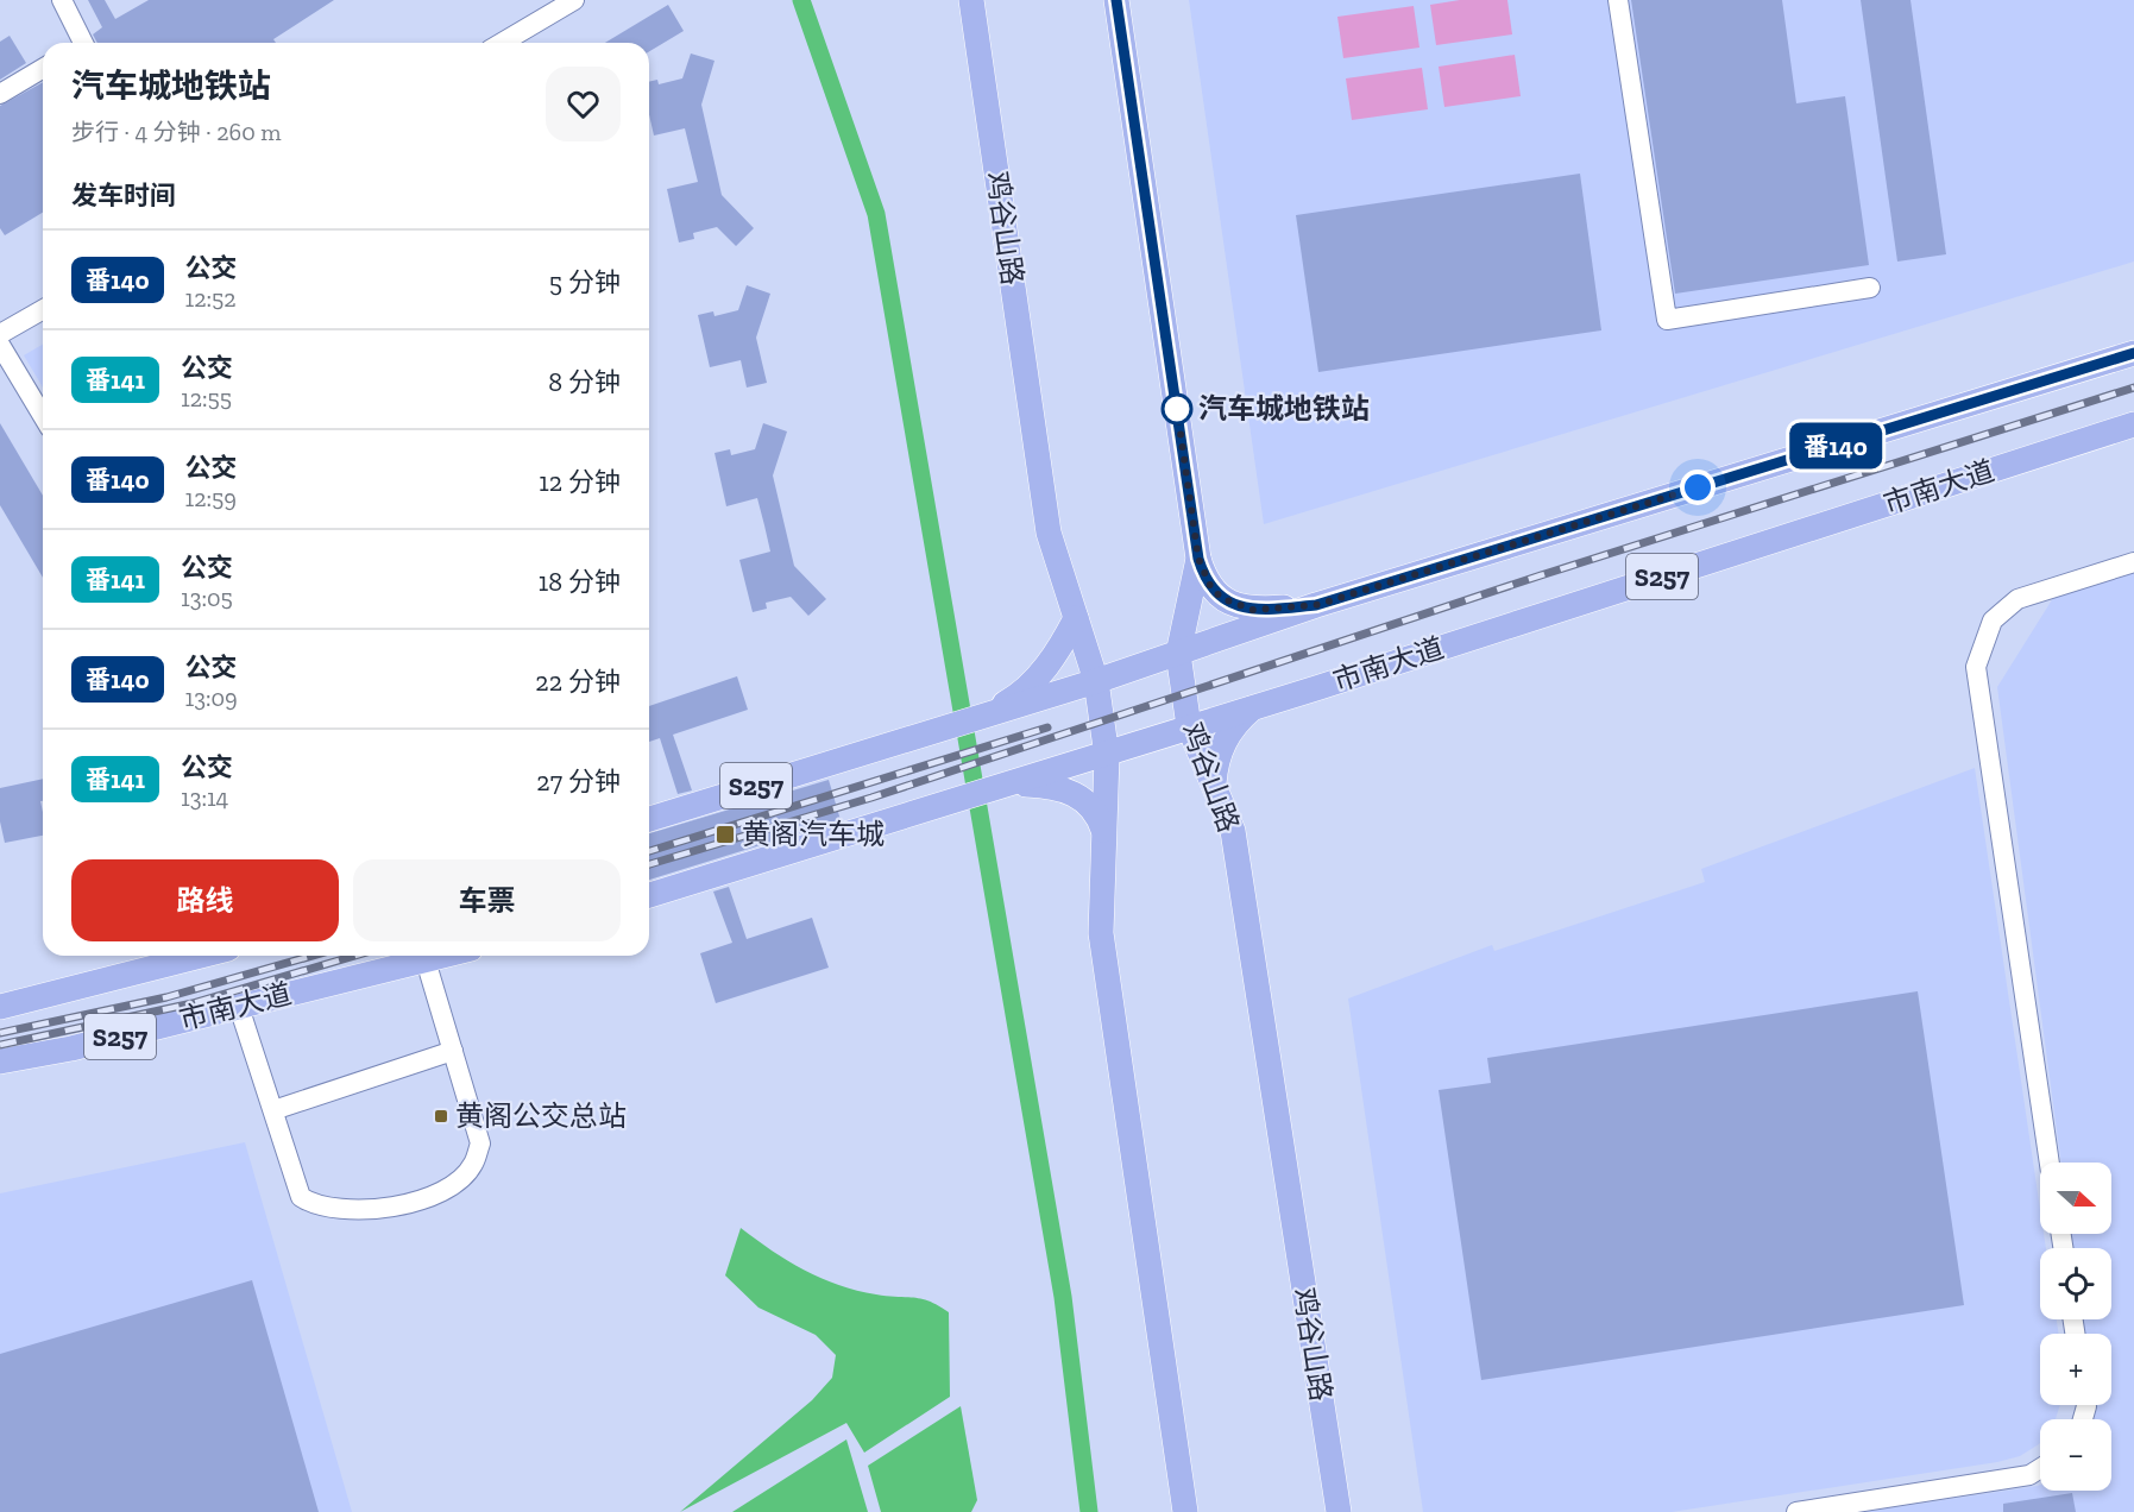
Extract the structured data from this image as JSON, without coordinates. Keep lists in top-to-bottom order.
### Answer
{
  "streets": {
    "main road": ["鸡谷山路", "市南大道", "S257"]
  },
  "crossings": [
    ["鸡谷山路", "市南大道"],
    ["鸡谷山路", "S257"]
  ],
  "places": {
    "other": ["汽车城地铁站"],
    "transit": ["黄阁汽车城", "黄阁公交总站"]
  },
  "lines": ["bus line 番140"],
  "north": "right",
  "page": {
    "on_map": "番140",
    "heading": [
      ["汽车城地铁站", "步行 · 4 分钟 · 260 m"],
      "发车时间"
    ],
    "list": [
      {
        "mark": "番140",
        "name": "公交",
        "note": "12:52",
        "value": "5 分钟"
      },
      {
        "mark": "番141",
        "name": "公交",
        "note": "12:55",
        "value": "8 分钟"
      },
      {
        "mark": "番140",
        "name": "公交",
        "note": "12:59",
        "value": "12 分钟"
      },
      {
        "mark": "番141",
        "name": "公交",
        "note": "13:05",
        "value": "18 分钟"
      },
      {
        "mark": "番140",
        "name": "公交",
        "note": "13:09",
        "value": "22 分钟"
      },
      {
        "mark": "番141",
        "name": "公交",
        "note": "13:14",
        "value": "27 分钟"
      }
    ],
    "buttons": ["路线", "车票"],
    "map_buttons": ["+", "−"]
  }
}
